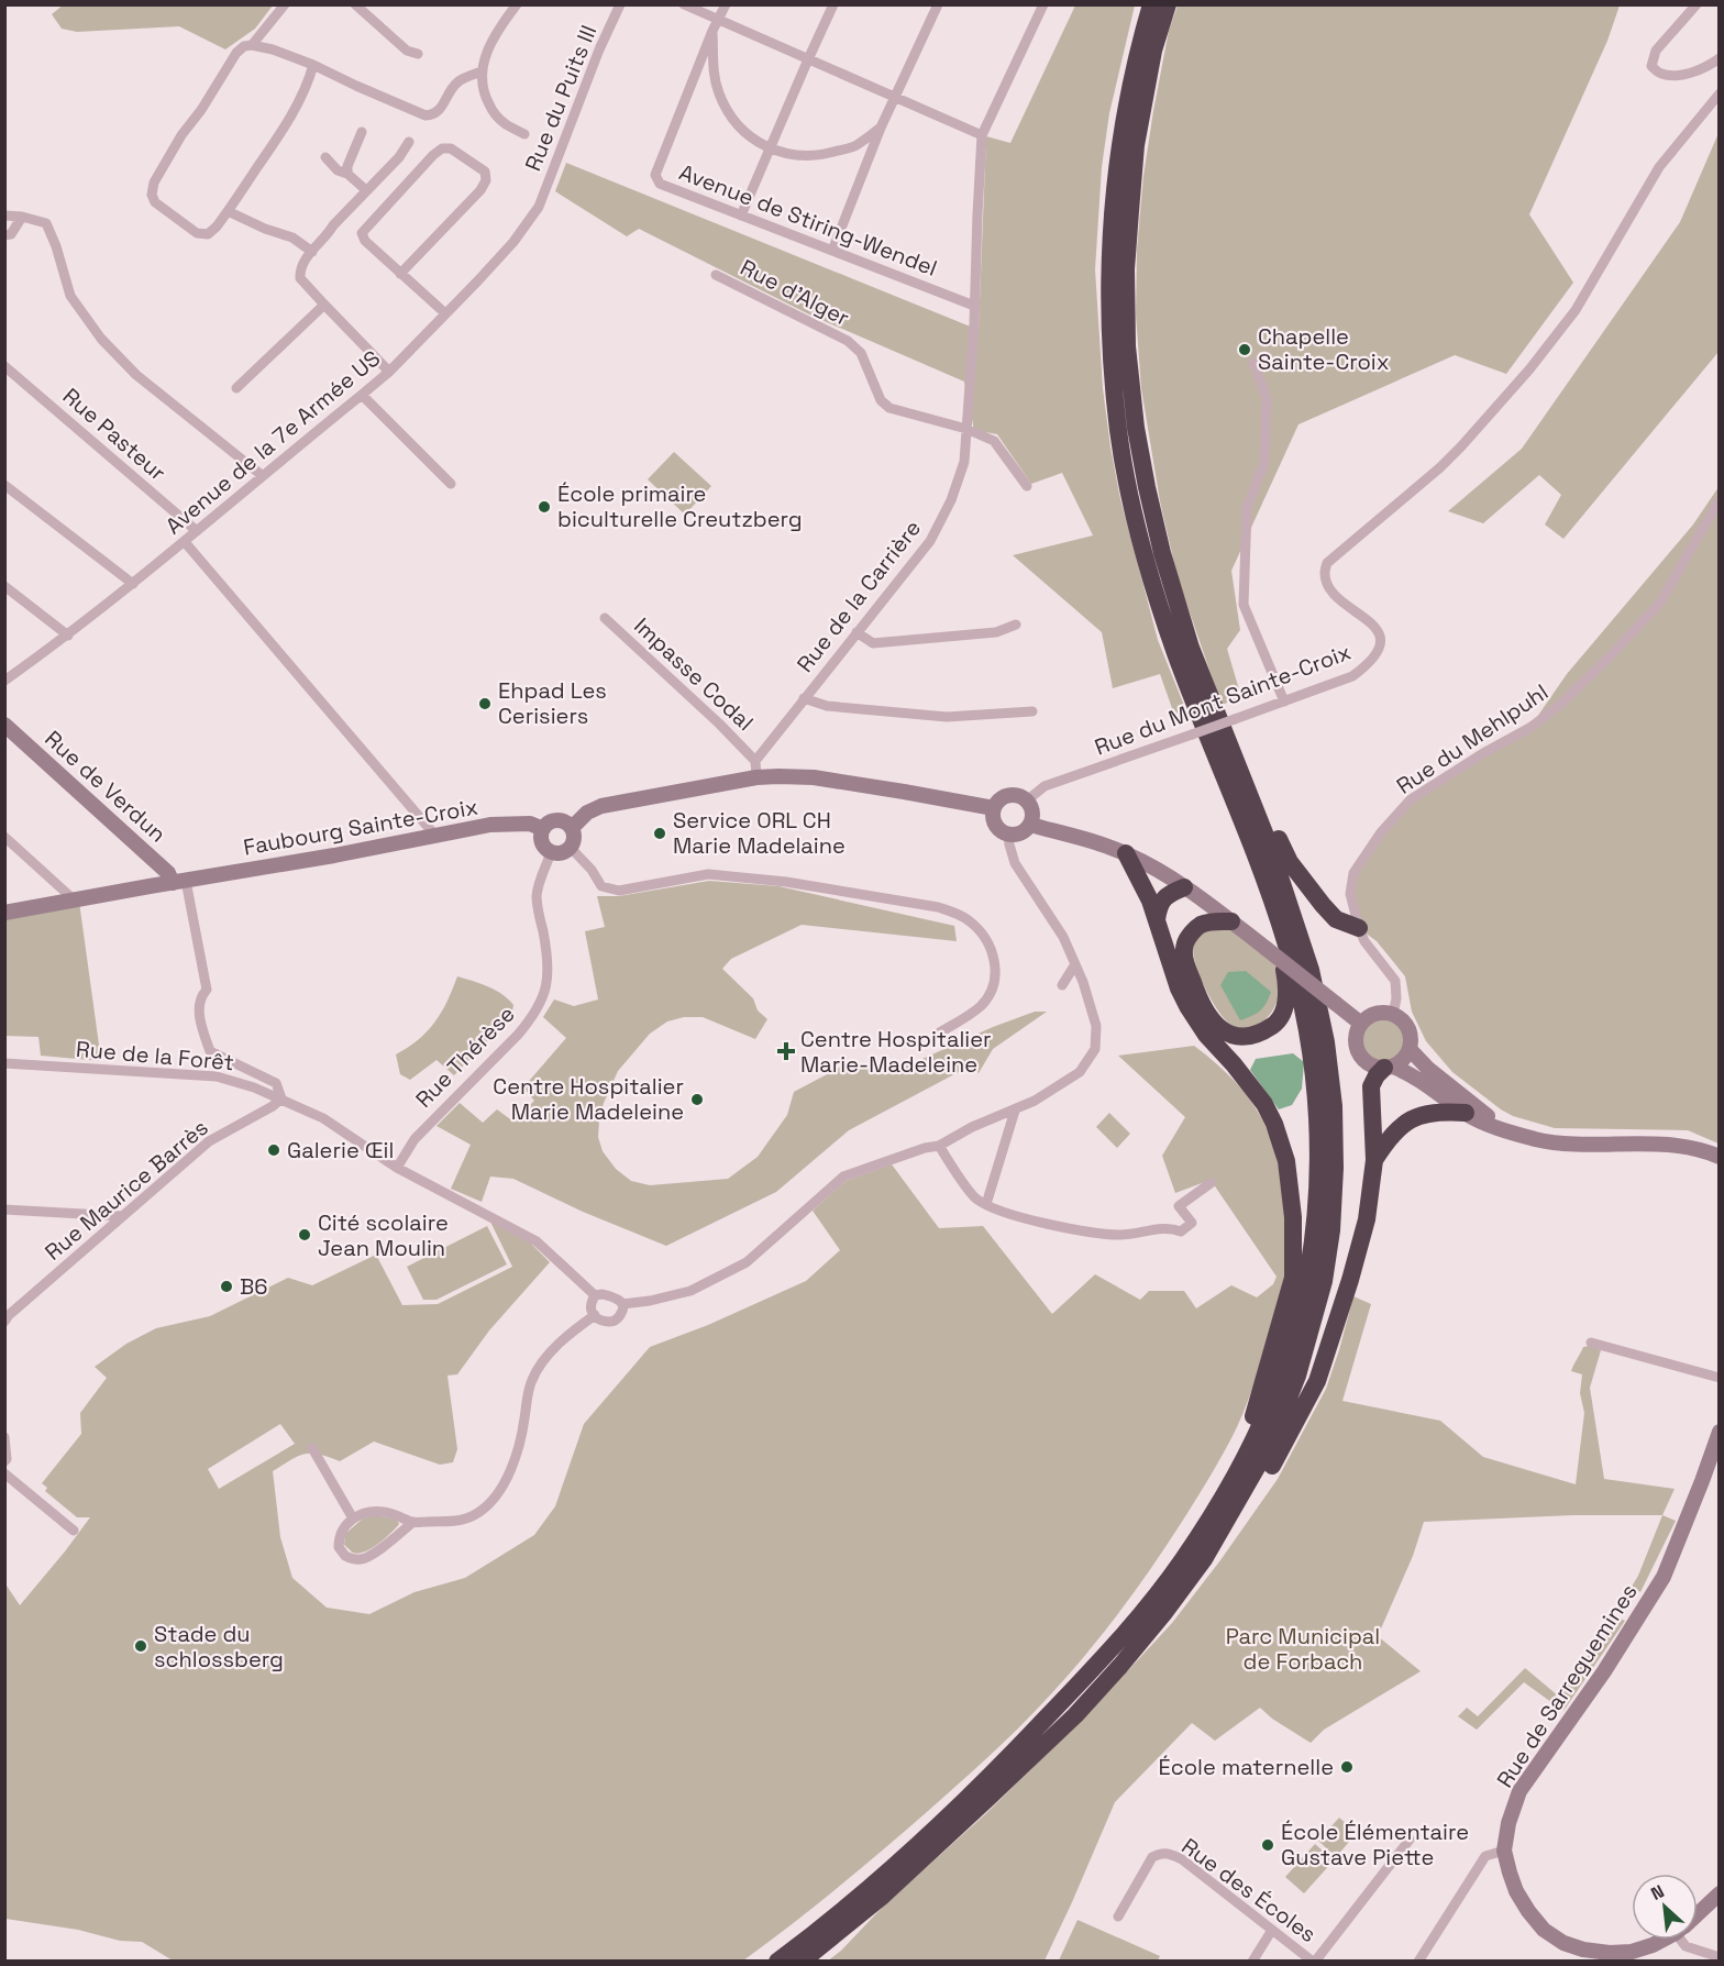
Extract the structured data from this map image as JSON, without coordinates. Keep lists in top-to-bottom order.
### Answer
{
  "streets": {
    "main road": ["Rue de Verdun", "Faubourg Sainte-Croix", "Rue de Sarreguemines"],
    "street": [
      "Rue du Puits III",
      "Avenue de Stiring-Wendel",
      "Rue d'Alger",
      "Rue Pasteur",
      "Avenue de la 7e Armée US",
      "Rue de la Carrière",
      "Impasse Codal",
      "Rue du Mont Sainte-Croix",
      "Rue du Mehlpuhl",
      "Rue de la Forêt",
      "Rue Thérèse",
      "Rue Maurice Barrès",
      "Rue des Écoles"
    ]
  },
  "crossings": [
    ["Rue du Puits III", "Avenue de la 7e Armée US"],
    ["Avenue de Stiring-Wendel", "Rue de la Carrière"],
    ["Rue d'Alger", "Rue de la Carrière"],
    ["Rue Pasteur", "Avenue de la 7e Armée US"],
    ["Rue de la Carrière", "Impasse Codal"],
    ["Rue de Verdun", "Faubourg Sainte-Croix"],
    ["Faubourg Sainte-Croix", "Rue Thérèse"],
    ["Rue de la Forêt", "Rue Thérèse"],
    ["Rue de la Forêt", "Rue Maurice Barrès"]
  ],
  "parks": ["Parc Municipal de Forbach"],
  "places": {
    "other": [
      "Chapelle Sainte-Croix",
      "École primaire biculturelle Creutzberg",
      "Ehpad Les Cerisiers",
      "Service ORL CH Marie Madelaine",
      "Centre Hospitalier Marie Madeleine",
      "Galerie Œil",
      "Cité scolaire Jean Moulin",
      "B6",
      "Stade du schlossberg",
      "École maternelle",
      "École Élémentaire Gustave Piette"
    ],
    "health": ["Centre Hospitalier Marie-Madeleine"]
  },
  "north": "top left"
}
